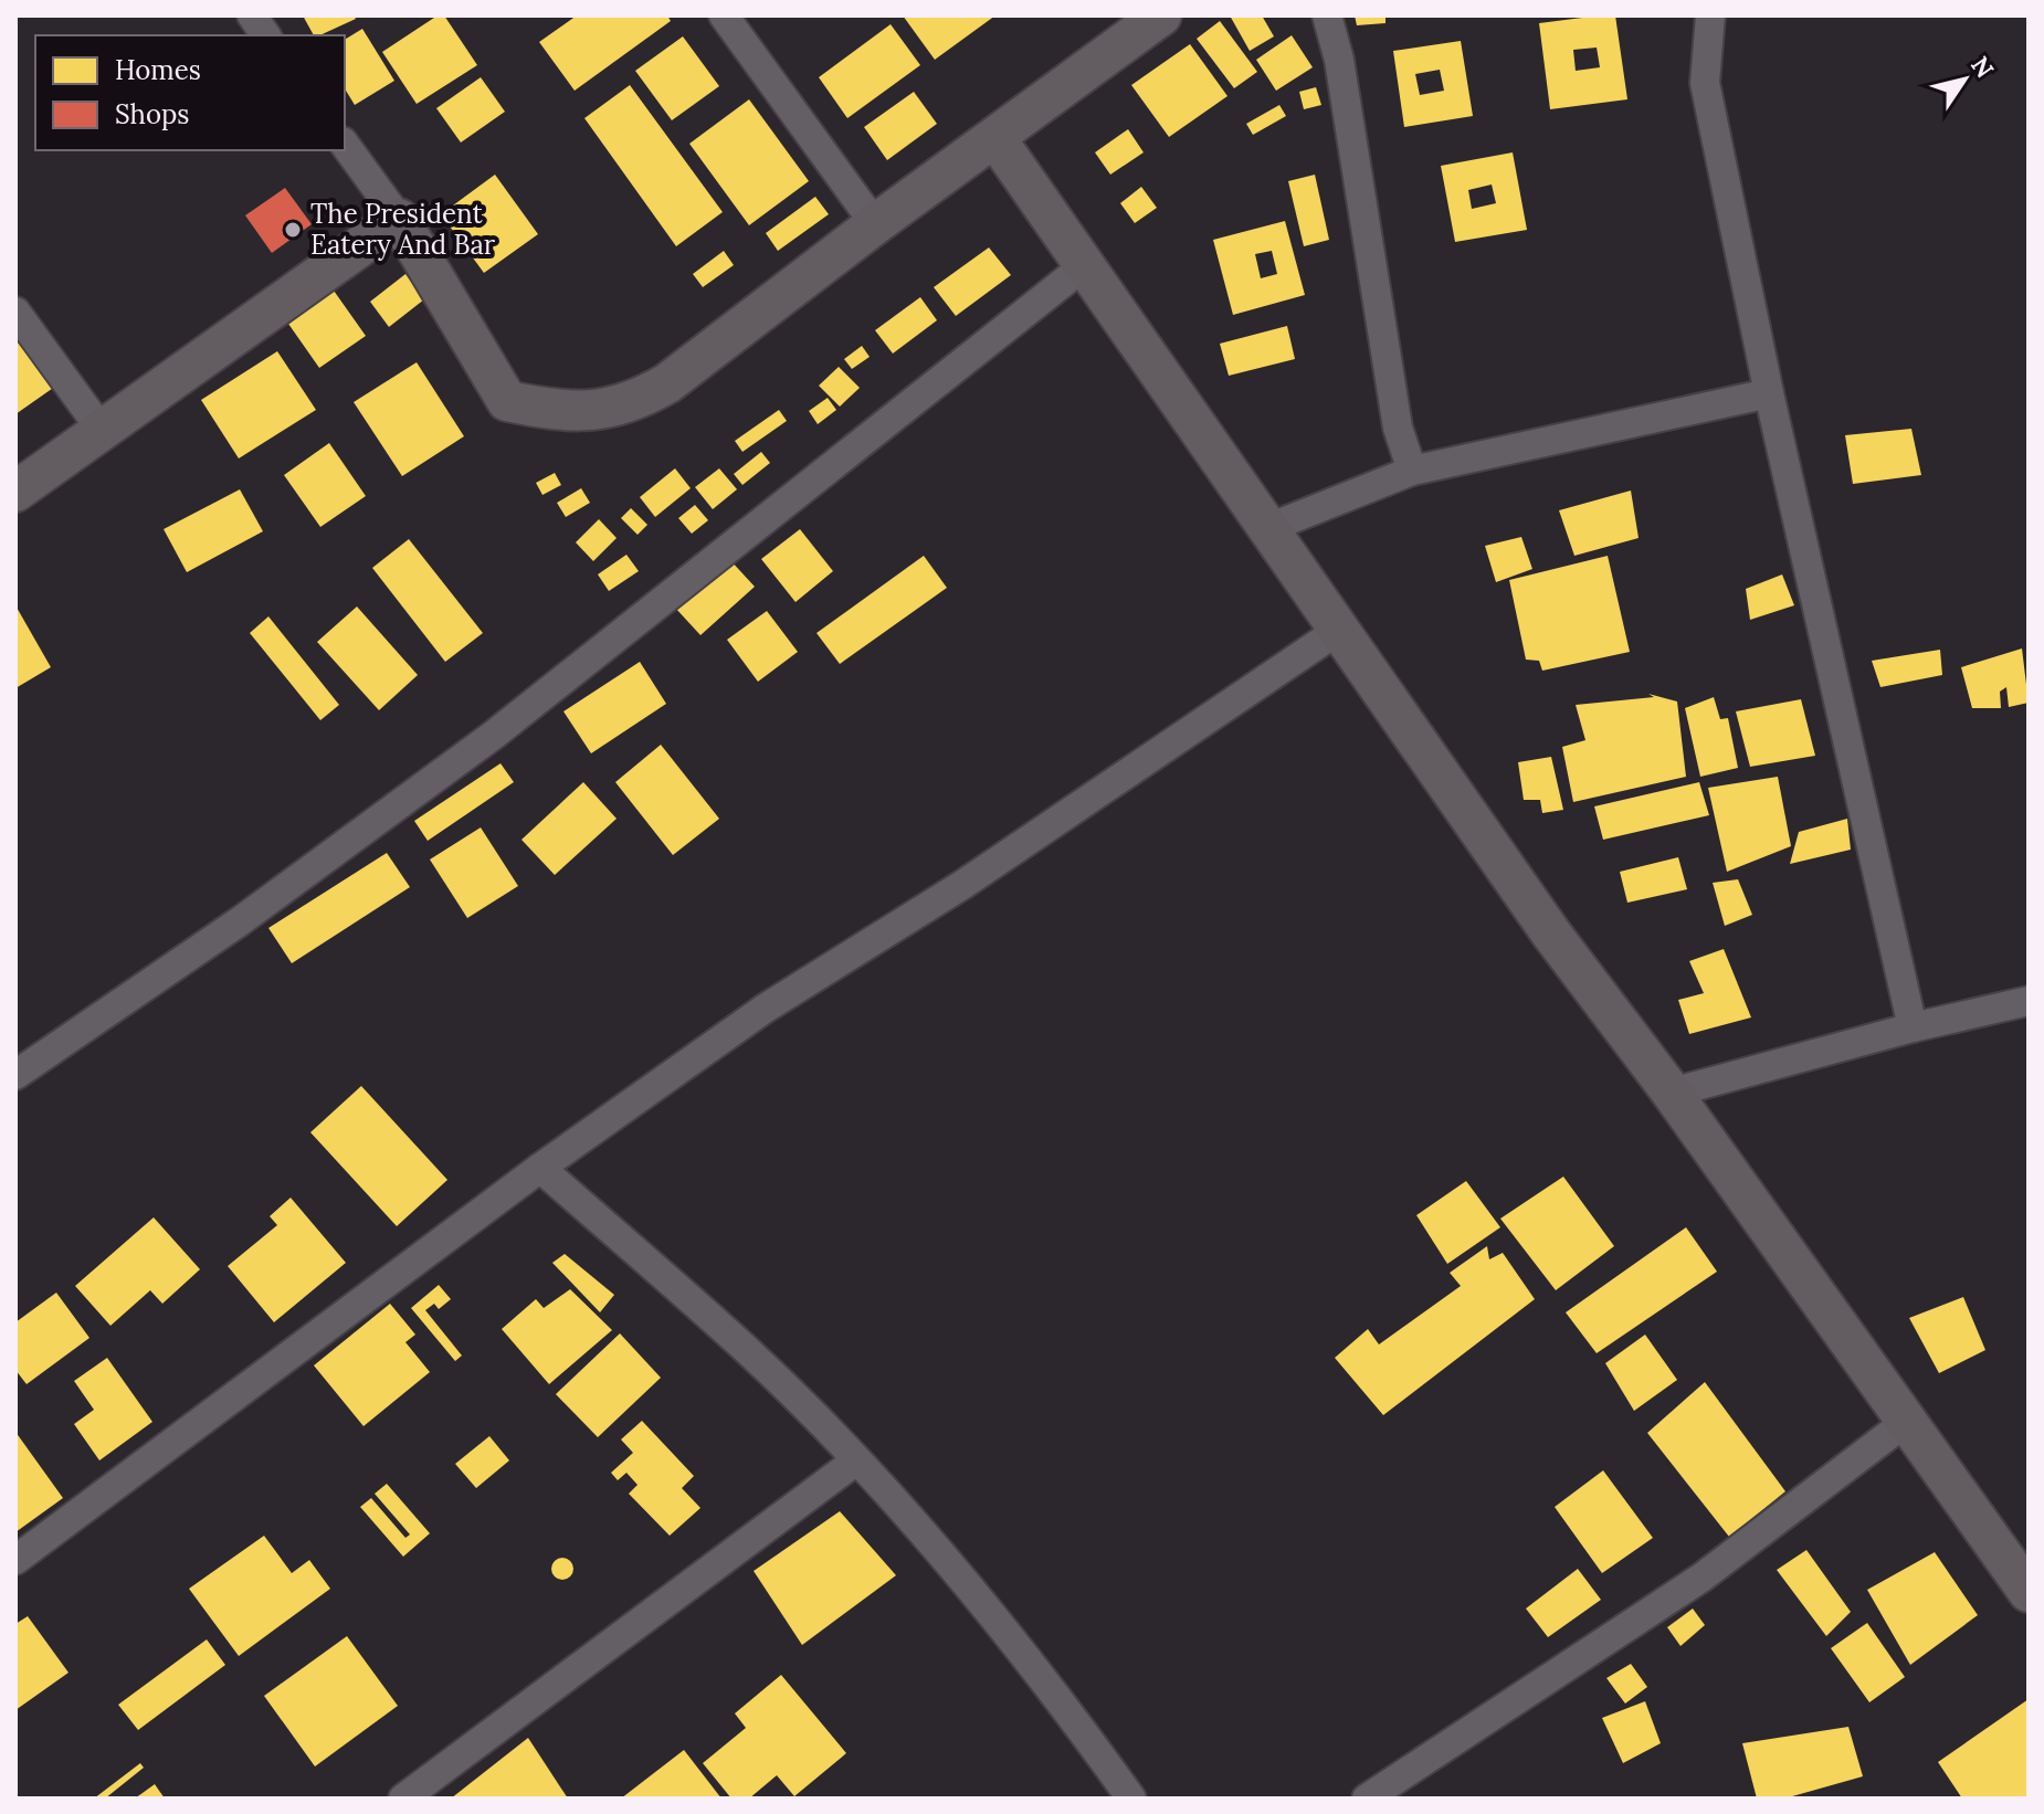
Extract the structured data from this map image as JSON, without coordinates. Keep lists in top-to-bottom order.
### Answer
{
  "places": ["The President Eatery And Bar"],
  "legend": ["Homes", "Shops"],
  "north": "top right"
}
